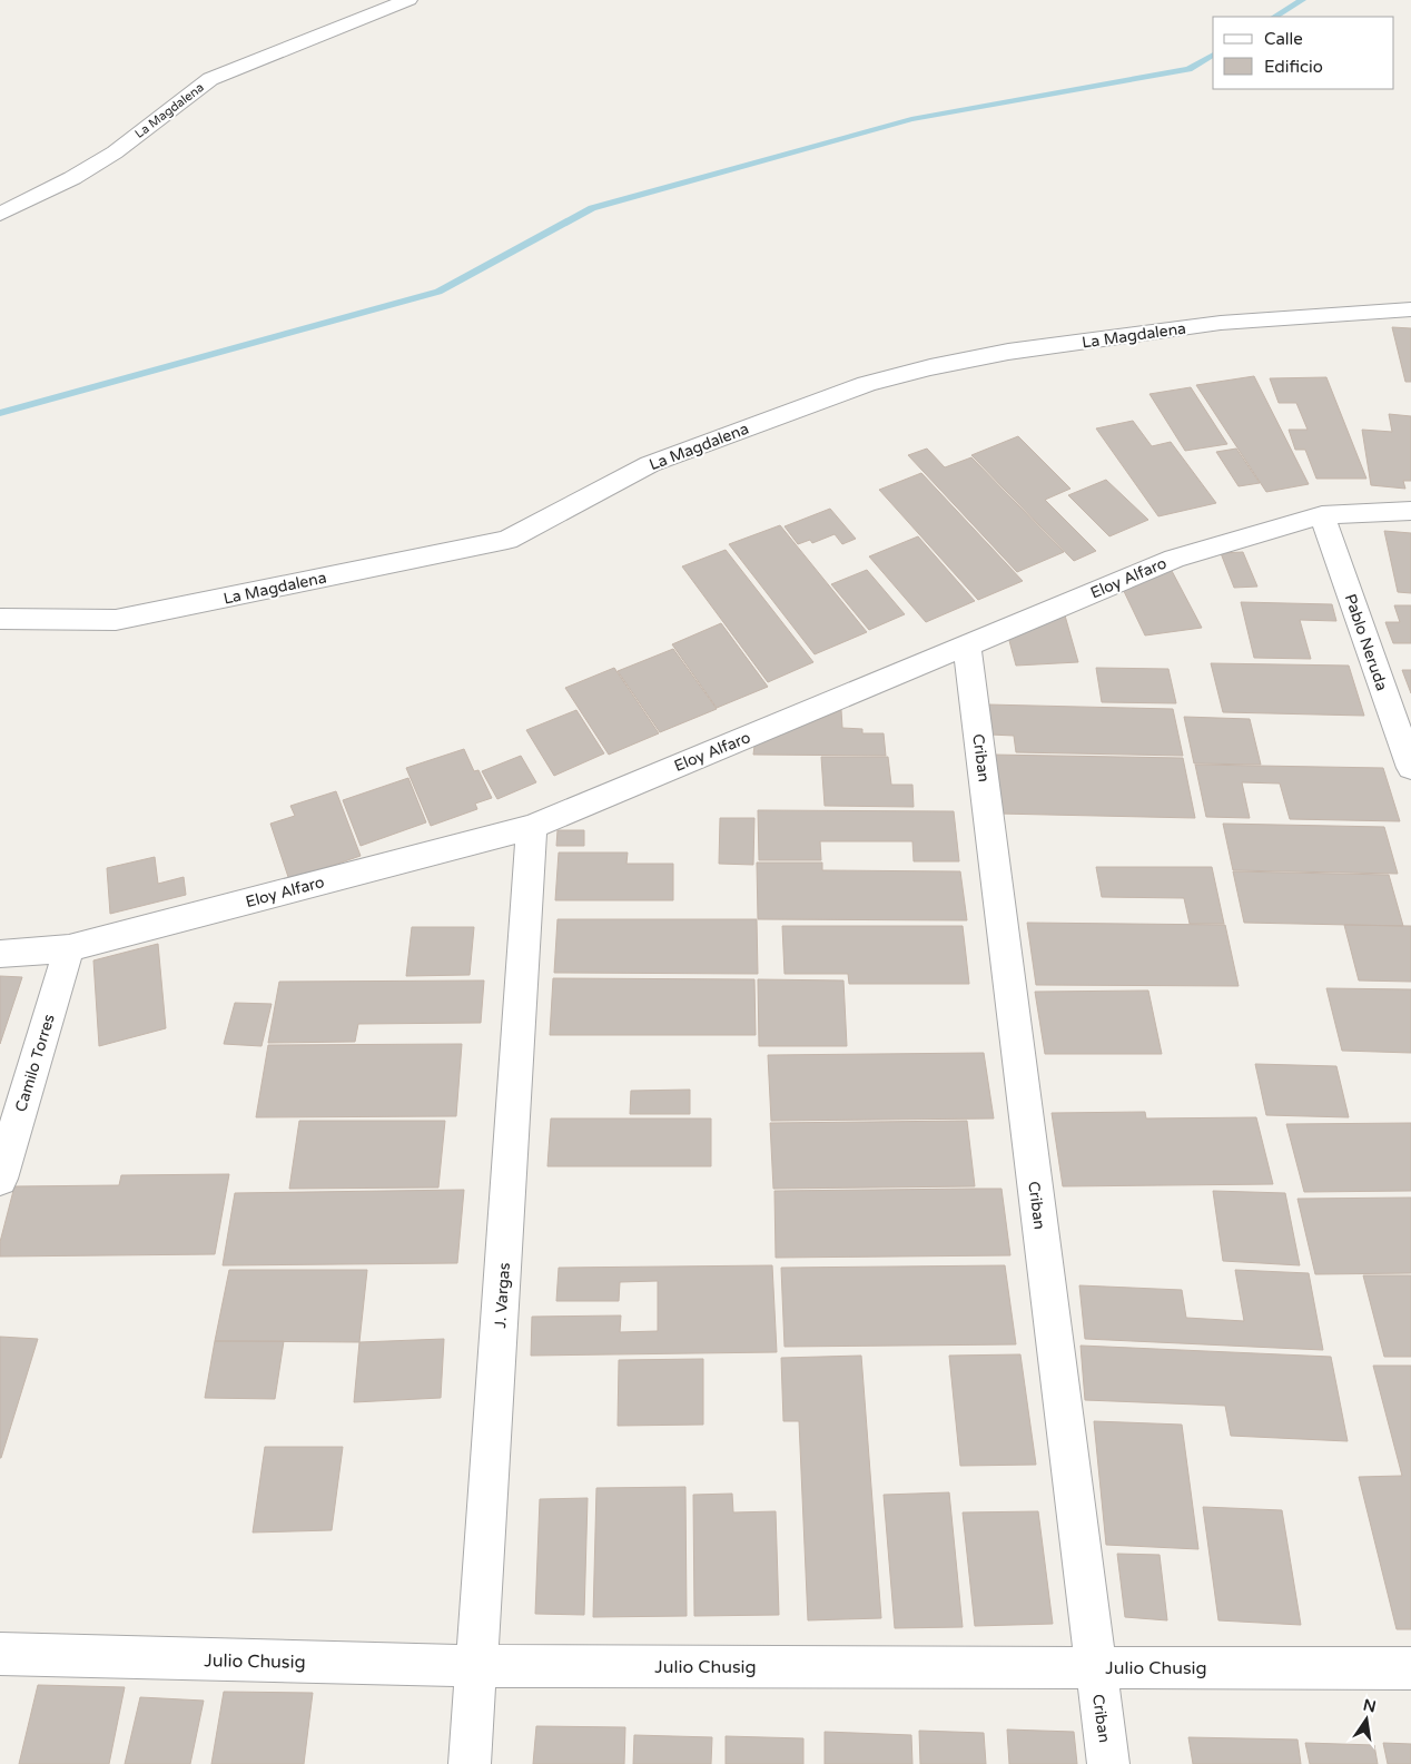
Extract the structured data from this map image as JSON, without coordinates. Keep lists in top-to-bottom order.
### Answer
{
  "streets": {
    "street": [
      "La Magdalena",
      "Eloy Alfaro",
      "Pablo Neruda",
      "Criban",
      "Camilo Torres",
      "J. Vargas",
      "Julio Chusig"
    ]
  },
  "crossings": [
    ["Eloy Alfaro", "Pablo Neruda"],
    ["Eloy Alfaro", "Criban"],
    ["Eloy Alfaro", "Camilo Torres"],
    ["Eloy Alfaro", "J. Vargas"],
    ["Criban", "Julio Chusig"],
    ["J. Vargas", "Julio Chusig"]
  ],
  "legend": ["Calle", "Edificio"],
  "north": "top"
}
